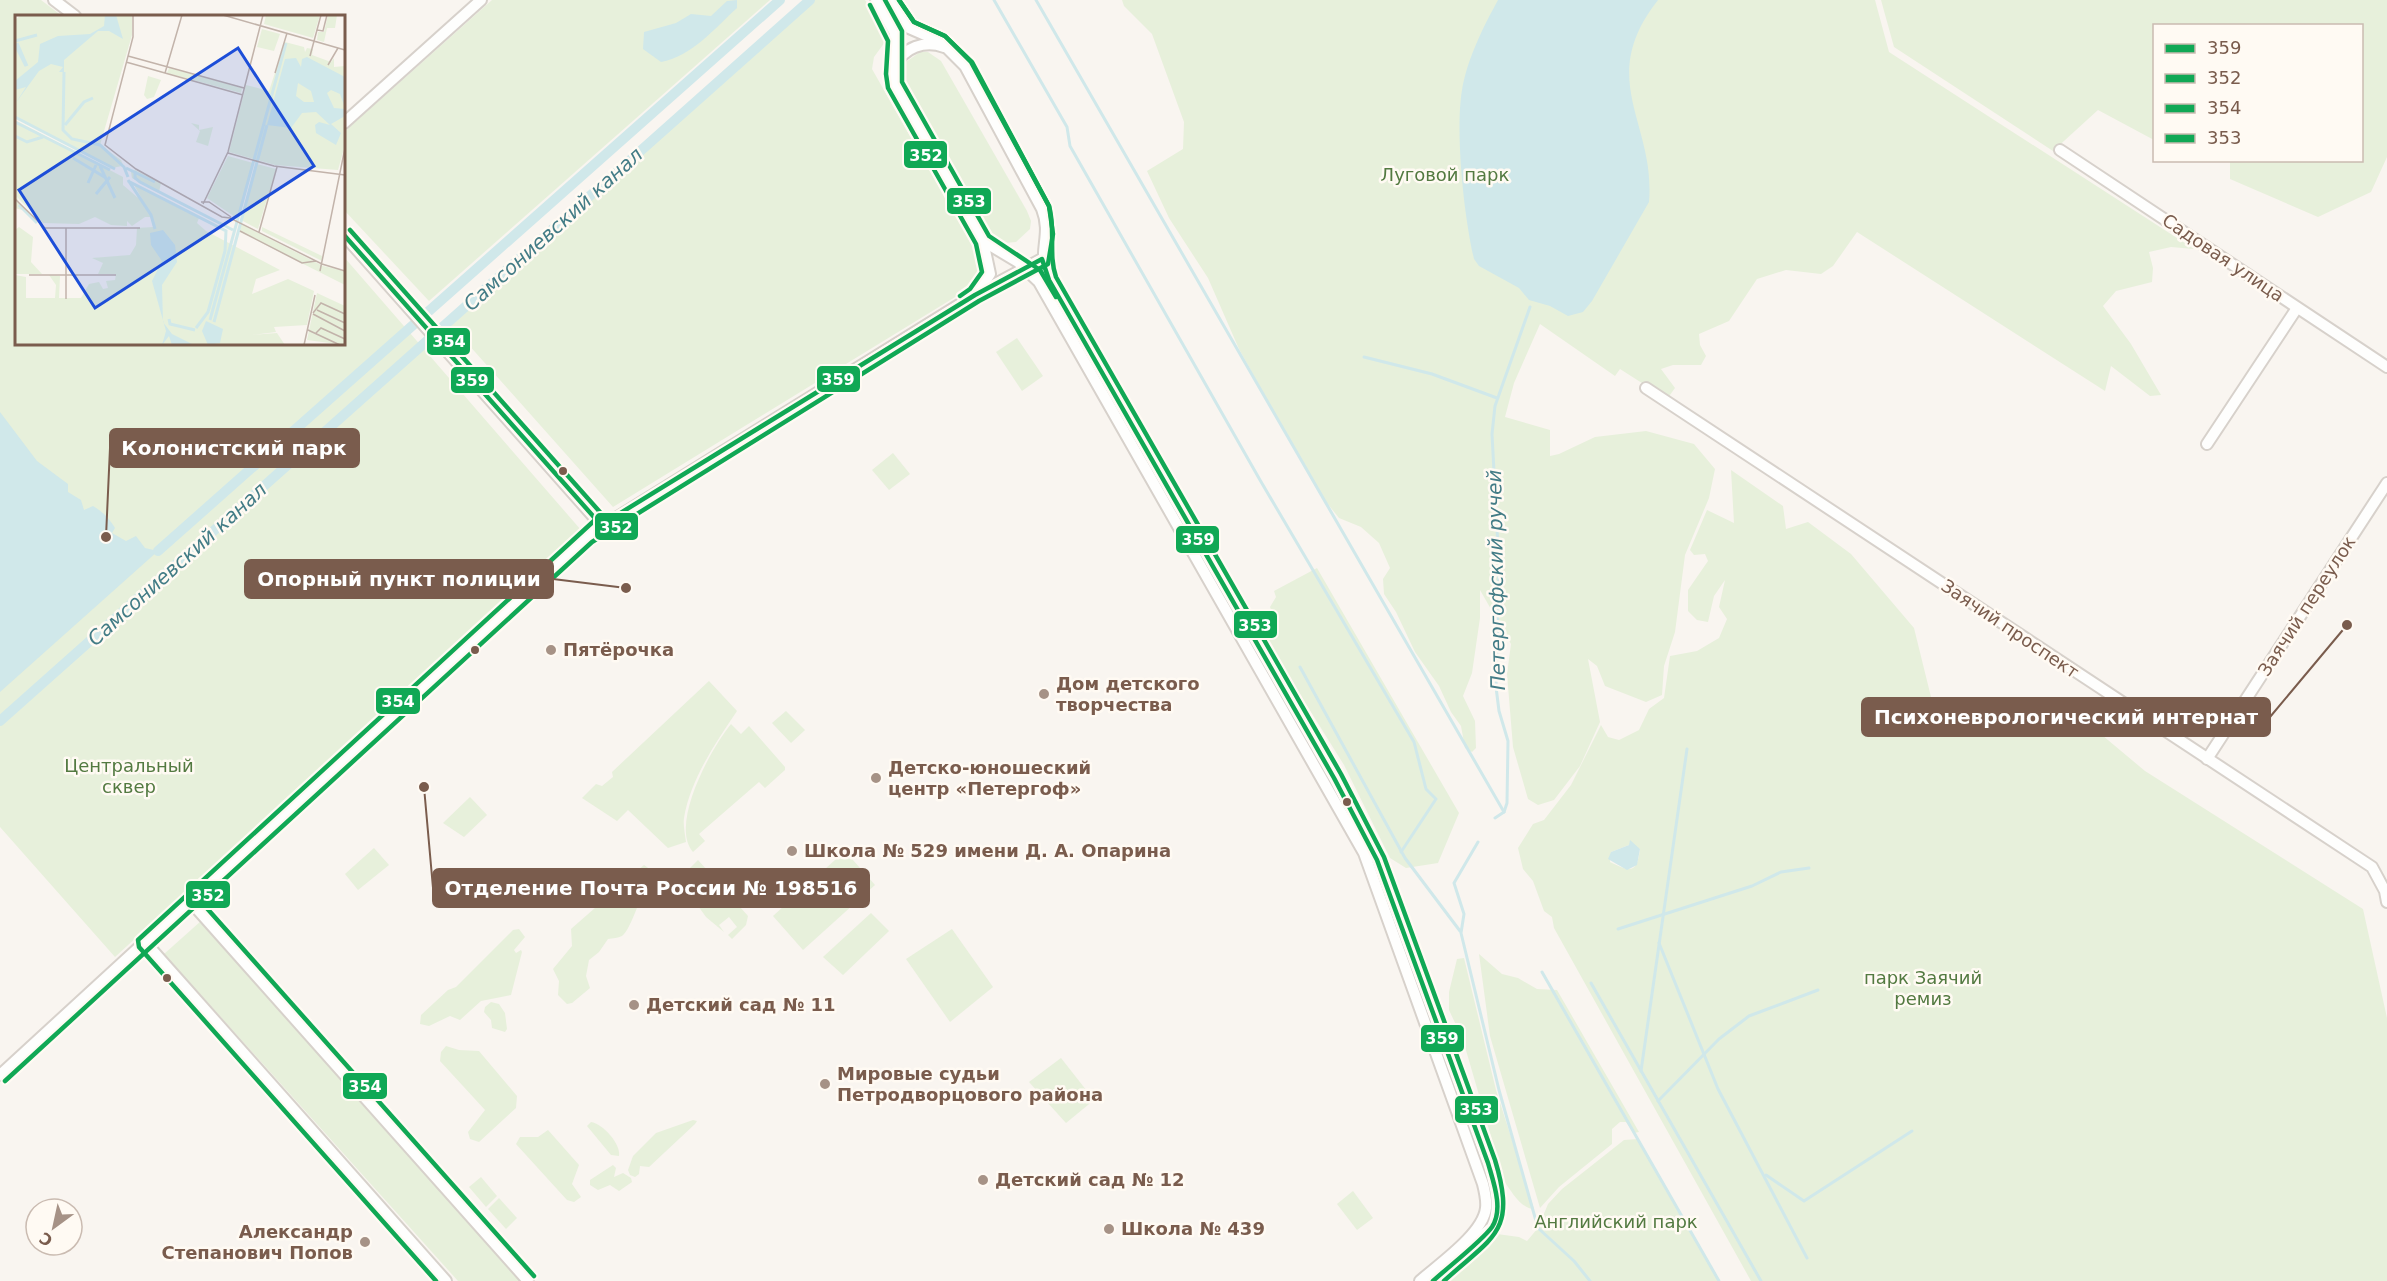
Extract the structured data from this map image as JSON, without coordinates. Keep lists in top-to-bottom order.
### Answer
{
  "streets": {
    "street": ["Садовая улица", "Заячий переулок", "Заячий проспект"]
  },
  "crossings": [
    ["Заячий переулок", "Заячий проспект"]
  ],
  "water": ["Самсониевский канал", "Петергофский ручей"],
  "parks": [
    "Луговой парк",
    "Центральный сквер",
    "парк Заячий ремиз",
    "Английский парк"
  ],
  "places": [
    "Колонистский парк",
    "Опорный пункт полиции",
    "Психоневрологический интернат",
    "Пятёрочка",
    "Дом детского творчества",
    "Детско-юношеский центр «Петергоф»",
    "Отделение Почта России № 198516",
    "Школа № 529 имени Д. А. Опарина",
    "Детский сад № 11",
    "Мировые судьи Петродворцового района",
    "Детский сад № 12",
    "Школа № 439",
    "Александр Степанович Попов"
  ],
  "lines": [
    "transit line 352",
    "transit line 353",
    "transit line 354",
    "transit line 359"
  ],
  "legend": [
    "359",
    "352",
    "354",
    "353"
  ],
  "north": "bottom left"
}
